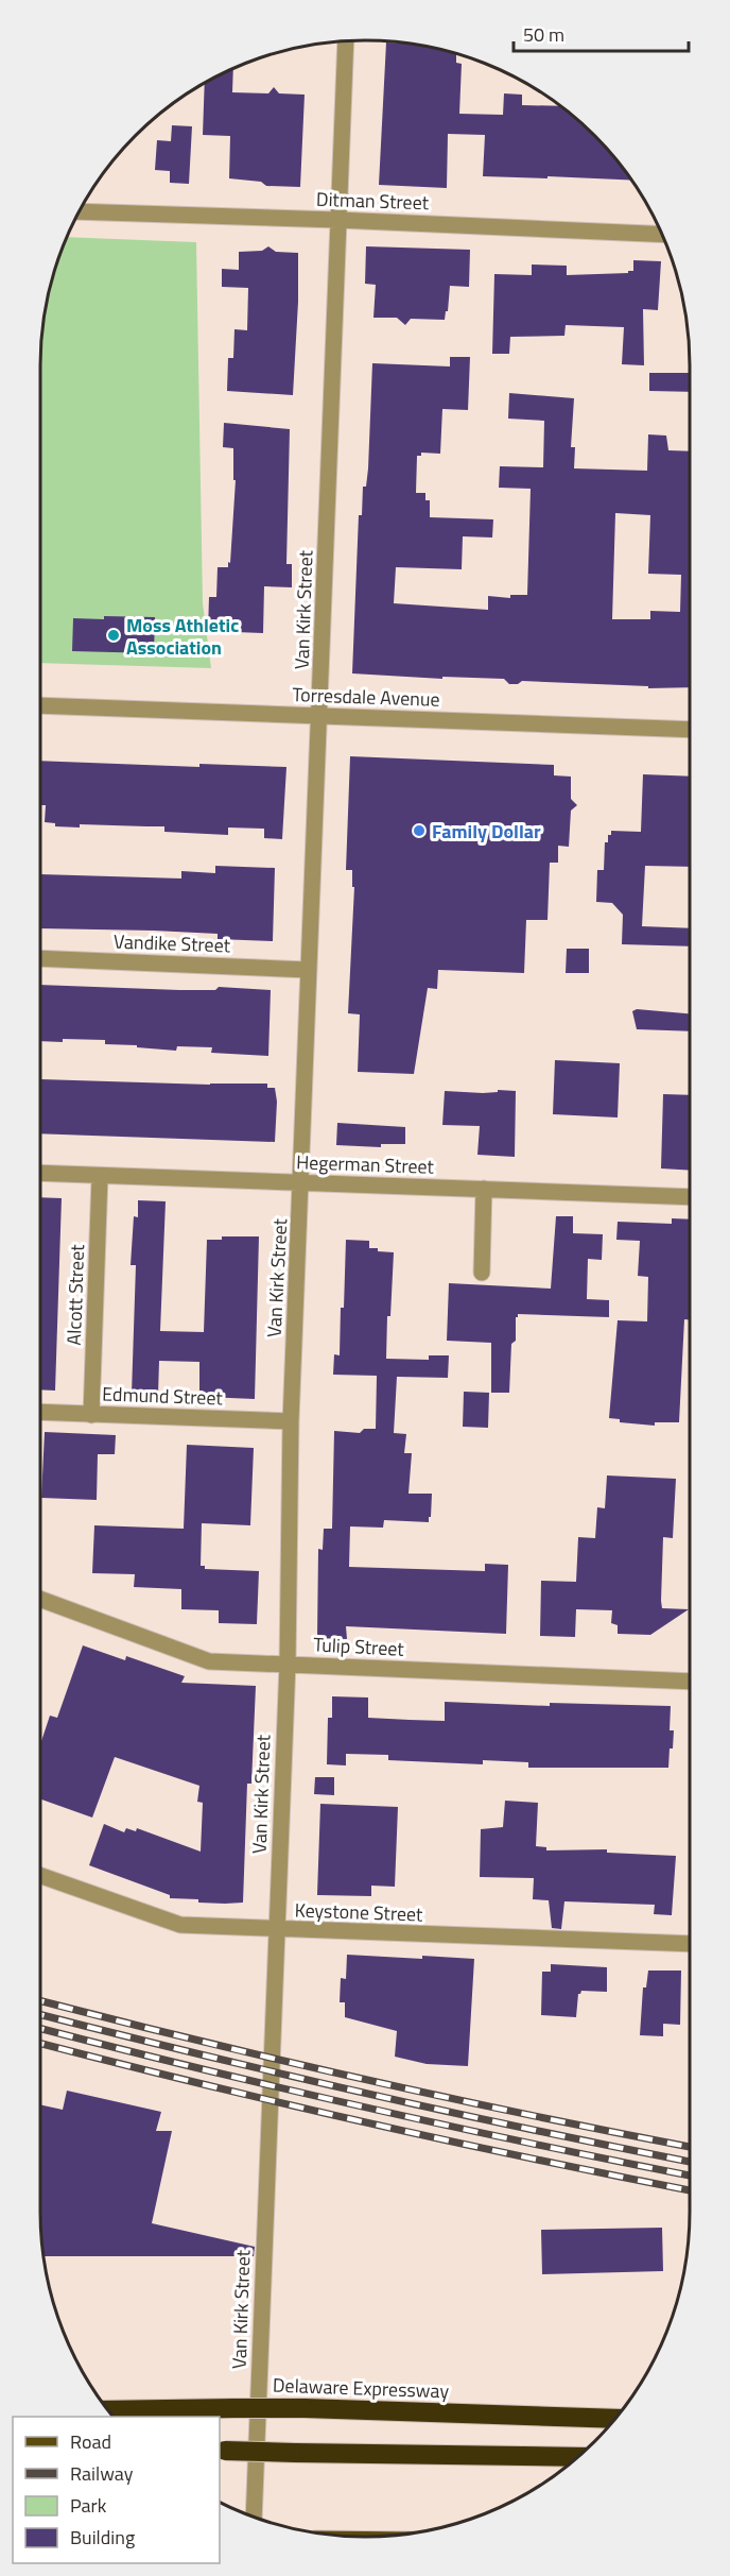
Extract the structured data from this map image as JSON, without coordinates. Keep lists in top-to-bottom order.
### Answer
{
  "streets": {
    "highway": ["Delaware Expressway"],
    "street": [
      "Ditman Street",
      "Van Kirk Street",
      "Torresdale Avenue",
      "Vandike Street",
      "Hegerman Street",
      "Alcott Street",
      "Edmund Street",
      "Tulip Street",
      "Keystone Street"
    ]
  },
  "crossings": [
    ["Ditman Street", "Van Kirk Street"],
    ["Van Kirk Street", "Torresdale Avenue"],
    ["Van Kirk Street", "Vandike Street"],
    ["Van Kirk Street", "Hegerman Street"],
    ["Van Kirk Street", "Edmund Street"],
    ["Van Kirk Street", "Tulip Street"],
    ["Van Kirk Street", "Keystone Street"],
    ["Hegerman Street", "Alcott Street"],
    ["Alcott Street", "Edmund Street"]
  ],
  "places": ["Moss Athletic Association", "Family Dollar"],
  "legend": [
    "Road",
    "Railway",
    "Park",
    "Building"
  ],
  "scale_bar": "50 m"
}
